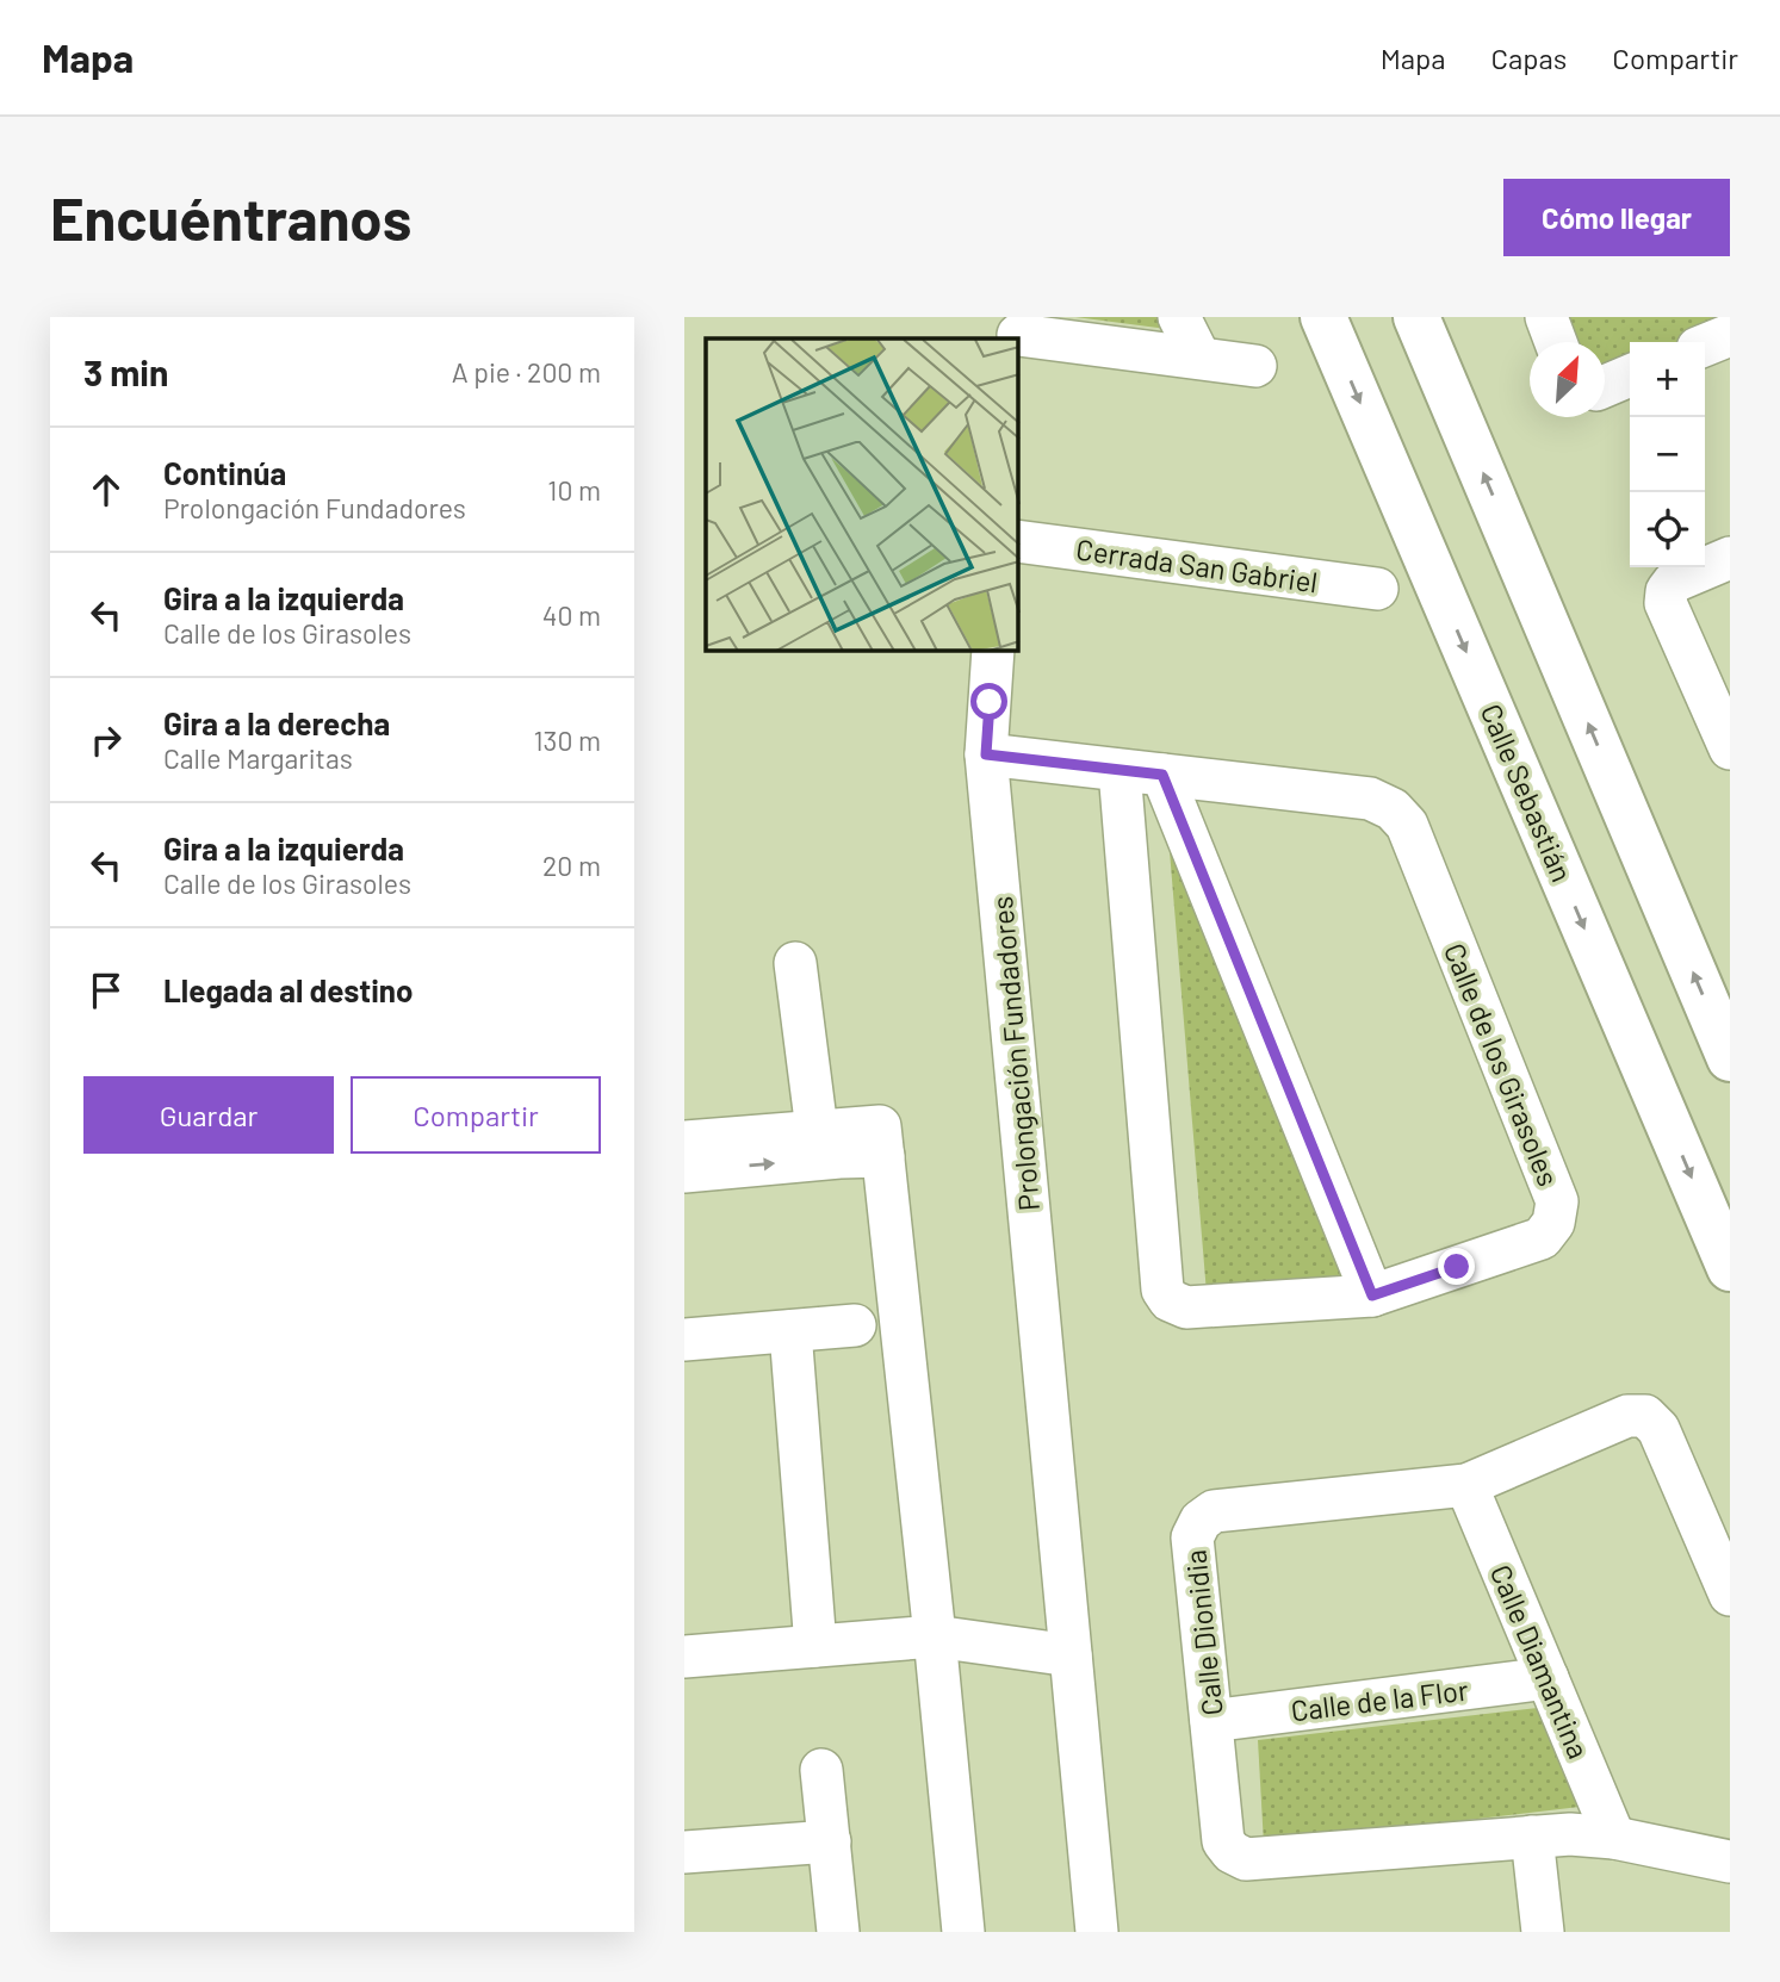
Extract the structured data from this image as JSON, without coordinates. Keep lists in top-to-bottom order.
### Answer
{
  "streets": {
    "main road": ["Calle Sebastián"],
    "street": [
      "Cerrada San Gabriel",
      "Prolongación Fundadores",
      "Calle de los Girasoles",
      "Calle Dionidia",
      "Calle Diamantina",
      "Calle de la Flor"
    ]
  },
  "crossings": [
    ["Prolongación Fundadores", "Calle de los Girasoles"],
    ["Calle Dionidia", "Calle Diamantina"],
    ["Calle Dionidia", "Calle de la Flor"],
    ["Calle Diamantina", "Calle de la Flor"]
  ],
  "north": "top right",
  "page": {
    "header": "Mapa",
    "nav": ["Mapa", "Capas", "Compartir"],
    "buttons": [
      "Cómo llegar",
      ["Guardar", "Compartir"]
    ],
    "title": "Encuéntranos",
    "heading": ["3 min", "A pie · 200 m"],
    "map_buttons": ["+", "−"],
    "list": [
      ["Continúa", "Prolongación Fundadores", "10 m"],
      ["Gira a la izquierda", "Calle de los Girasoles", "40 m"],
      ["Gira a la derecha", "Calle Margaritas", "130 m"],
      ["Gira a la izquierda", "Calle de los Girasoles", "20 m"],
      "Llegada al destino"
    ]
  }
}
